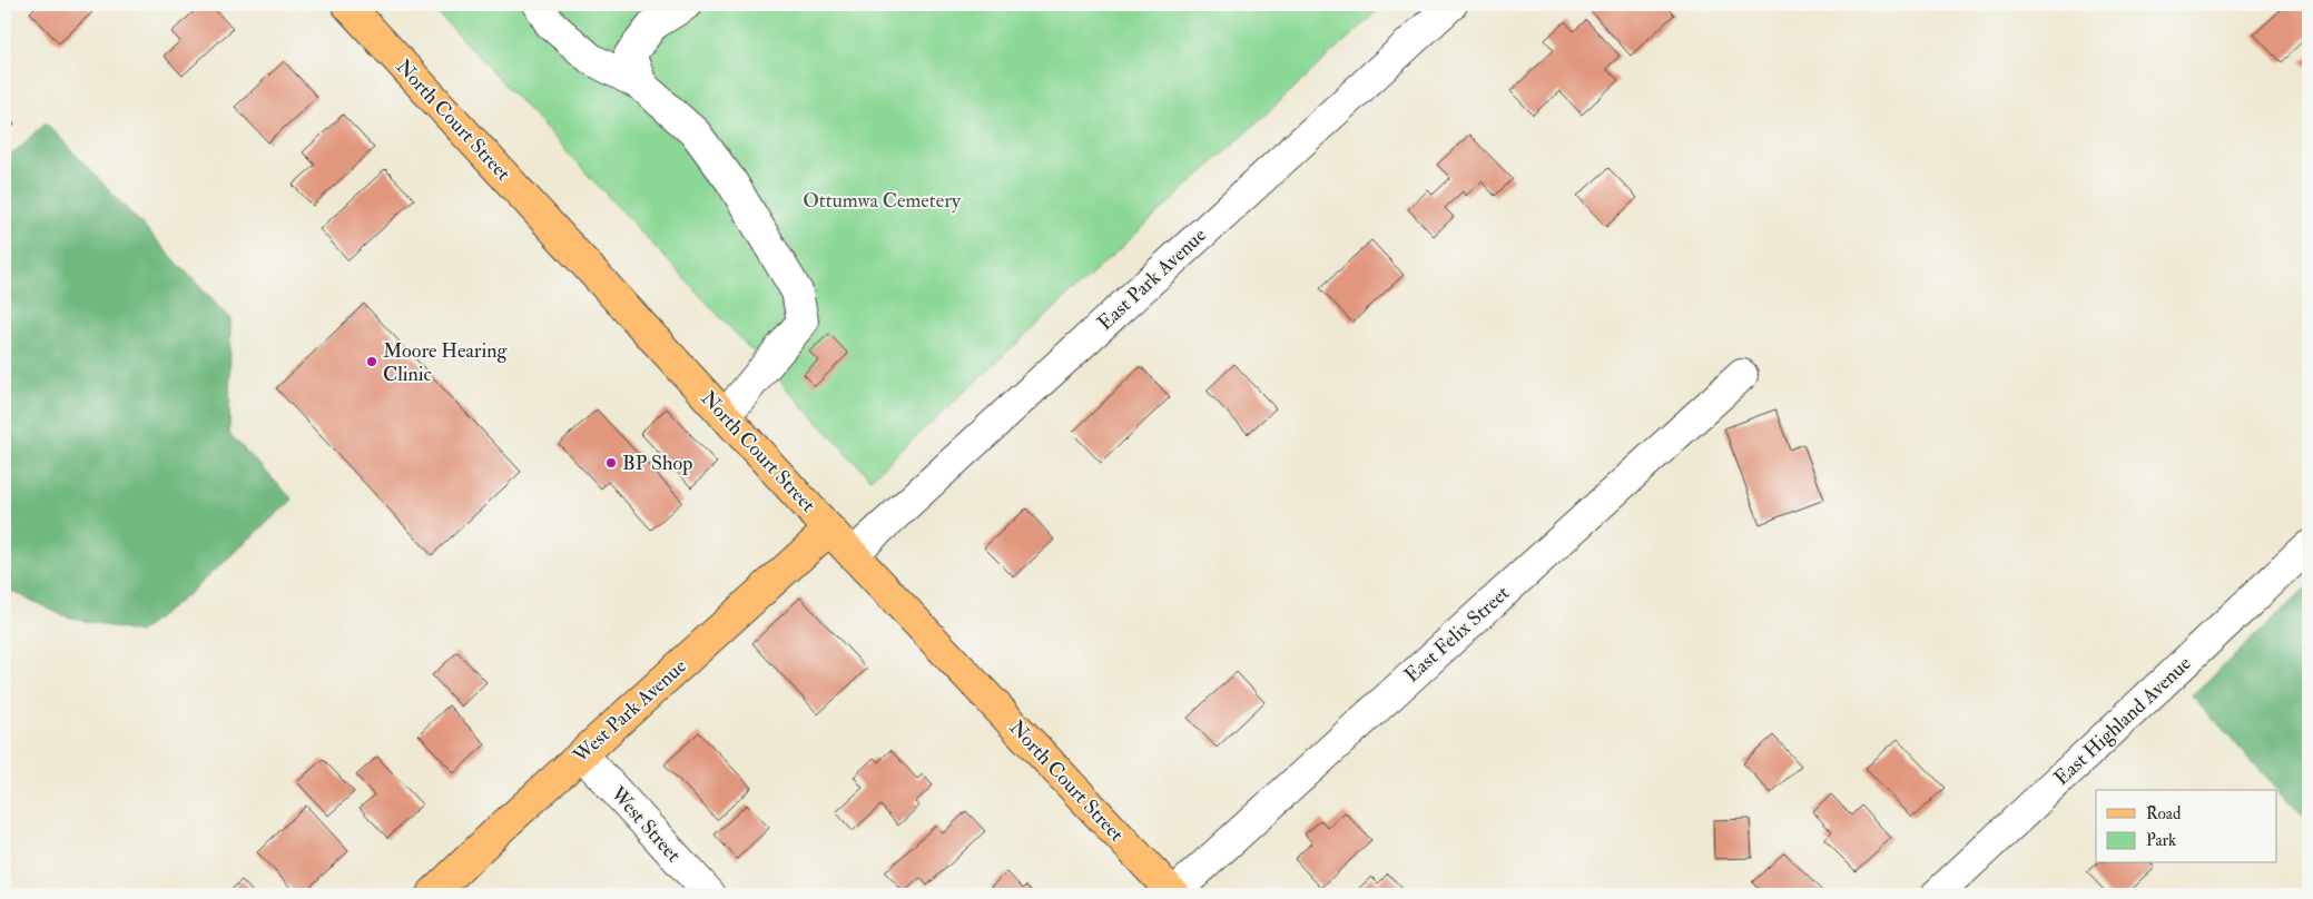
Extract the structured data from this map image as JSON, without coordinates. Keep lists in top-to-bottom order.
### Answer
{
  "streets": {
    "main road": ["North Court Street", "West Park Avenue"],
    "street": [
      "East Park Avenue",
      "East Felix Street",
      "East Highland Avenue",
      "West Street"
    ]
  },
  "crossings": [
    ["North Court Street", "East Park Avenue"],
    ["North Court Street", "East Felix Street"],
    ["North Court Street", "West Park Avenue"],
    ["West Park Avenue", "West Street"]
  ],
  "parks": ["Ottumwa Cemetery"],
  "places": ["Moore Hearing Clinic", "BP Shop"],
  "legend": ["Road", "Park"]
}
